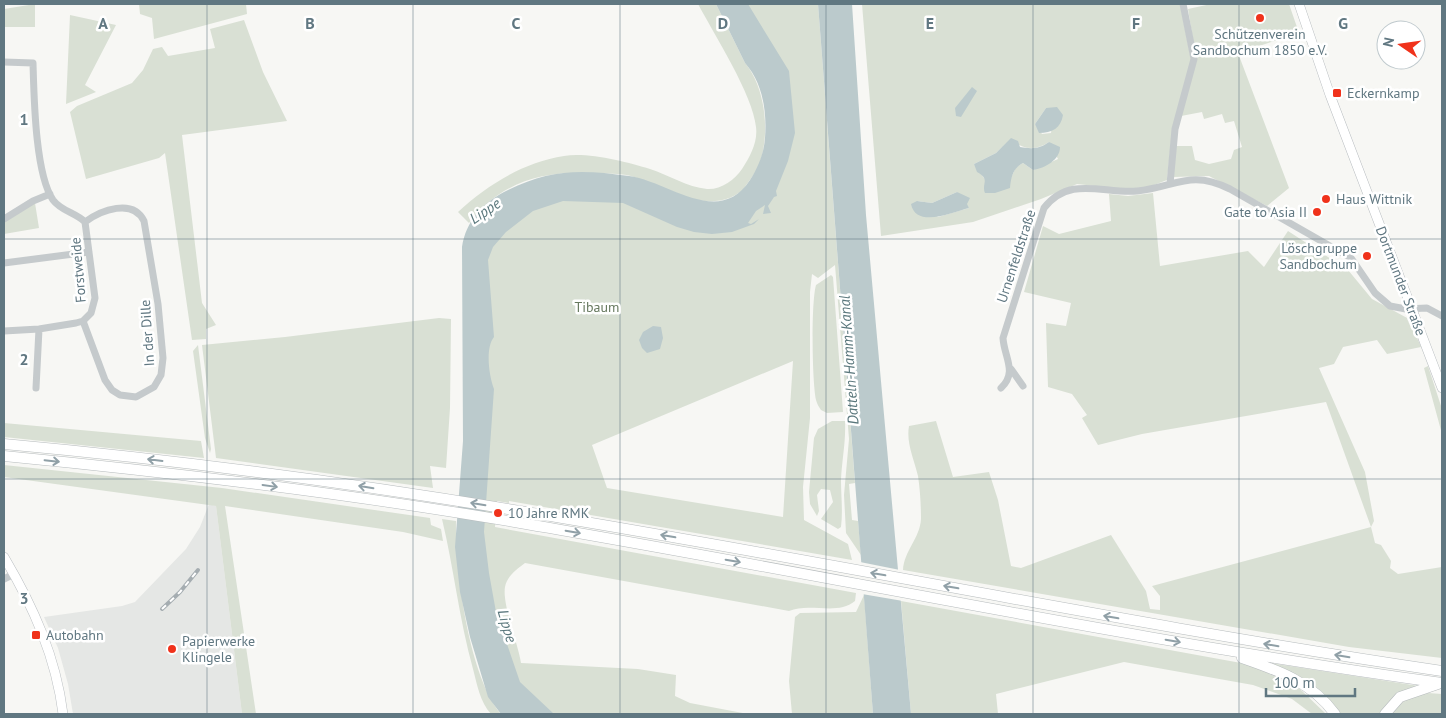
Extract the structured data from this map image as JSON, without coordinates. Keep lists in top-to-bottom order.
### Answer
{
  "streets": {
    "main road": ["Dortmunder Straße"],
    "street": ["Urnenfeldstraße", "Forstweide", "In der Dille"]
  },
  "crossings": [
    ["Urnenfeldstraße", "Dortmunder Straße"],
    ["Forstweide", "In der Dille"]
  ],
  "water": ["Lippe", "Datteln-Hamm-Kanal"],
  "parks": ["Tibaum"],
  "places": {
    "other": [
      "Schützenverein Sandbochum 1850 e.V.",
      "Haus Wittnik",
      "Gate to Asia II",
      "Löschgruppe Sandbochum",
      "10 Jahre RMK",
      "Papierwerke Klingele"
    ],
    "transit": ["Eckernkamp", "Autobahn"]
  },
  "scale_bar": "100 m",
  "north": "left",
  "grid": {
    "columns": [
      "A",
      "B",
      "C",
      "D",
      "E",
      "F",
      "G"
    ],
    "rows": ["1", "2", "3"]
  }
}
